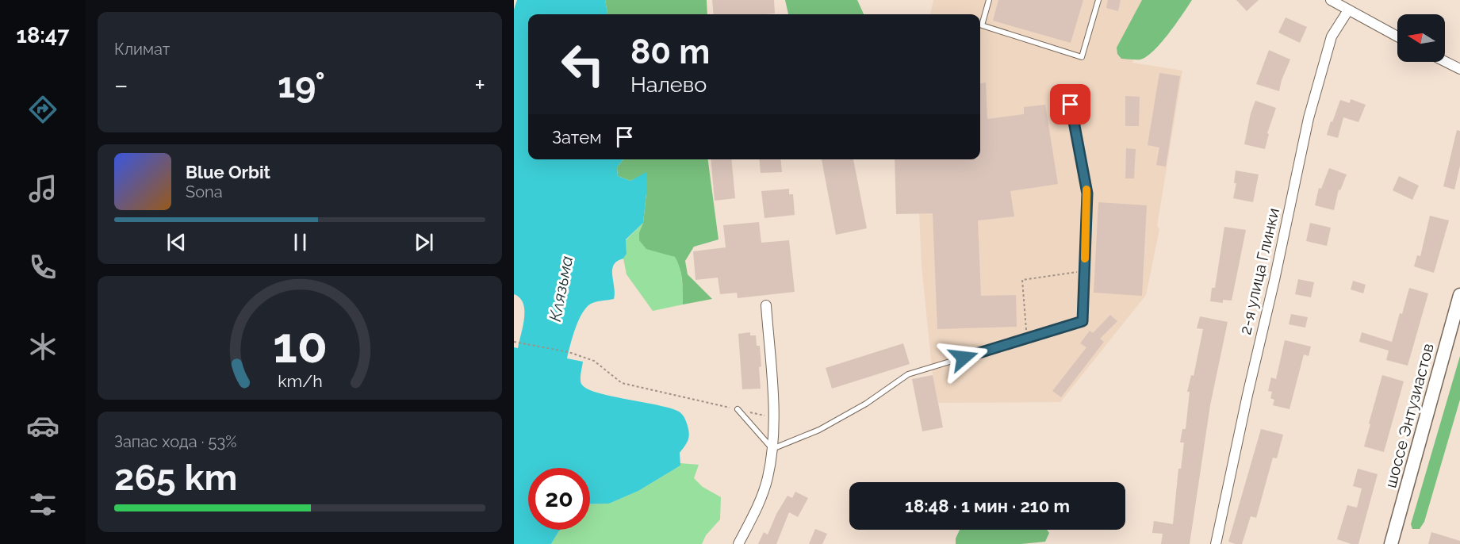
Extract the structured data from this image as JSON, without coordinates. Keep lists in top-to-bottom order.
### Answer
{
  "streets": {
    "main road": ["шоссе Энтузиастов"],
    "street": ["2-я улица Глинки"]
  },
  "water": ["Клязьма"],
  "north": "left",
  "page": {
    "tabs": "18:47",
    "tile": [
      "Климат",
      ["Запас хода · 53%", "265 km"]
    ],
    "turn": ["80 m", "Налево"],
    "heat": ["−", "19°", "+"],
    "then": "Затем",
    "song": ["Blue Orbit", "Sona"],
    "limit": "20",
    "trip": "18:48 · 1 мин · 210 m",
    "gauge": ["10", "km/h"]
  }
}
